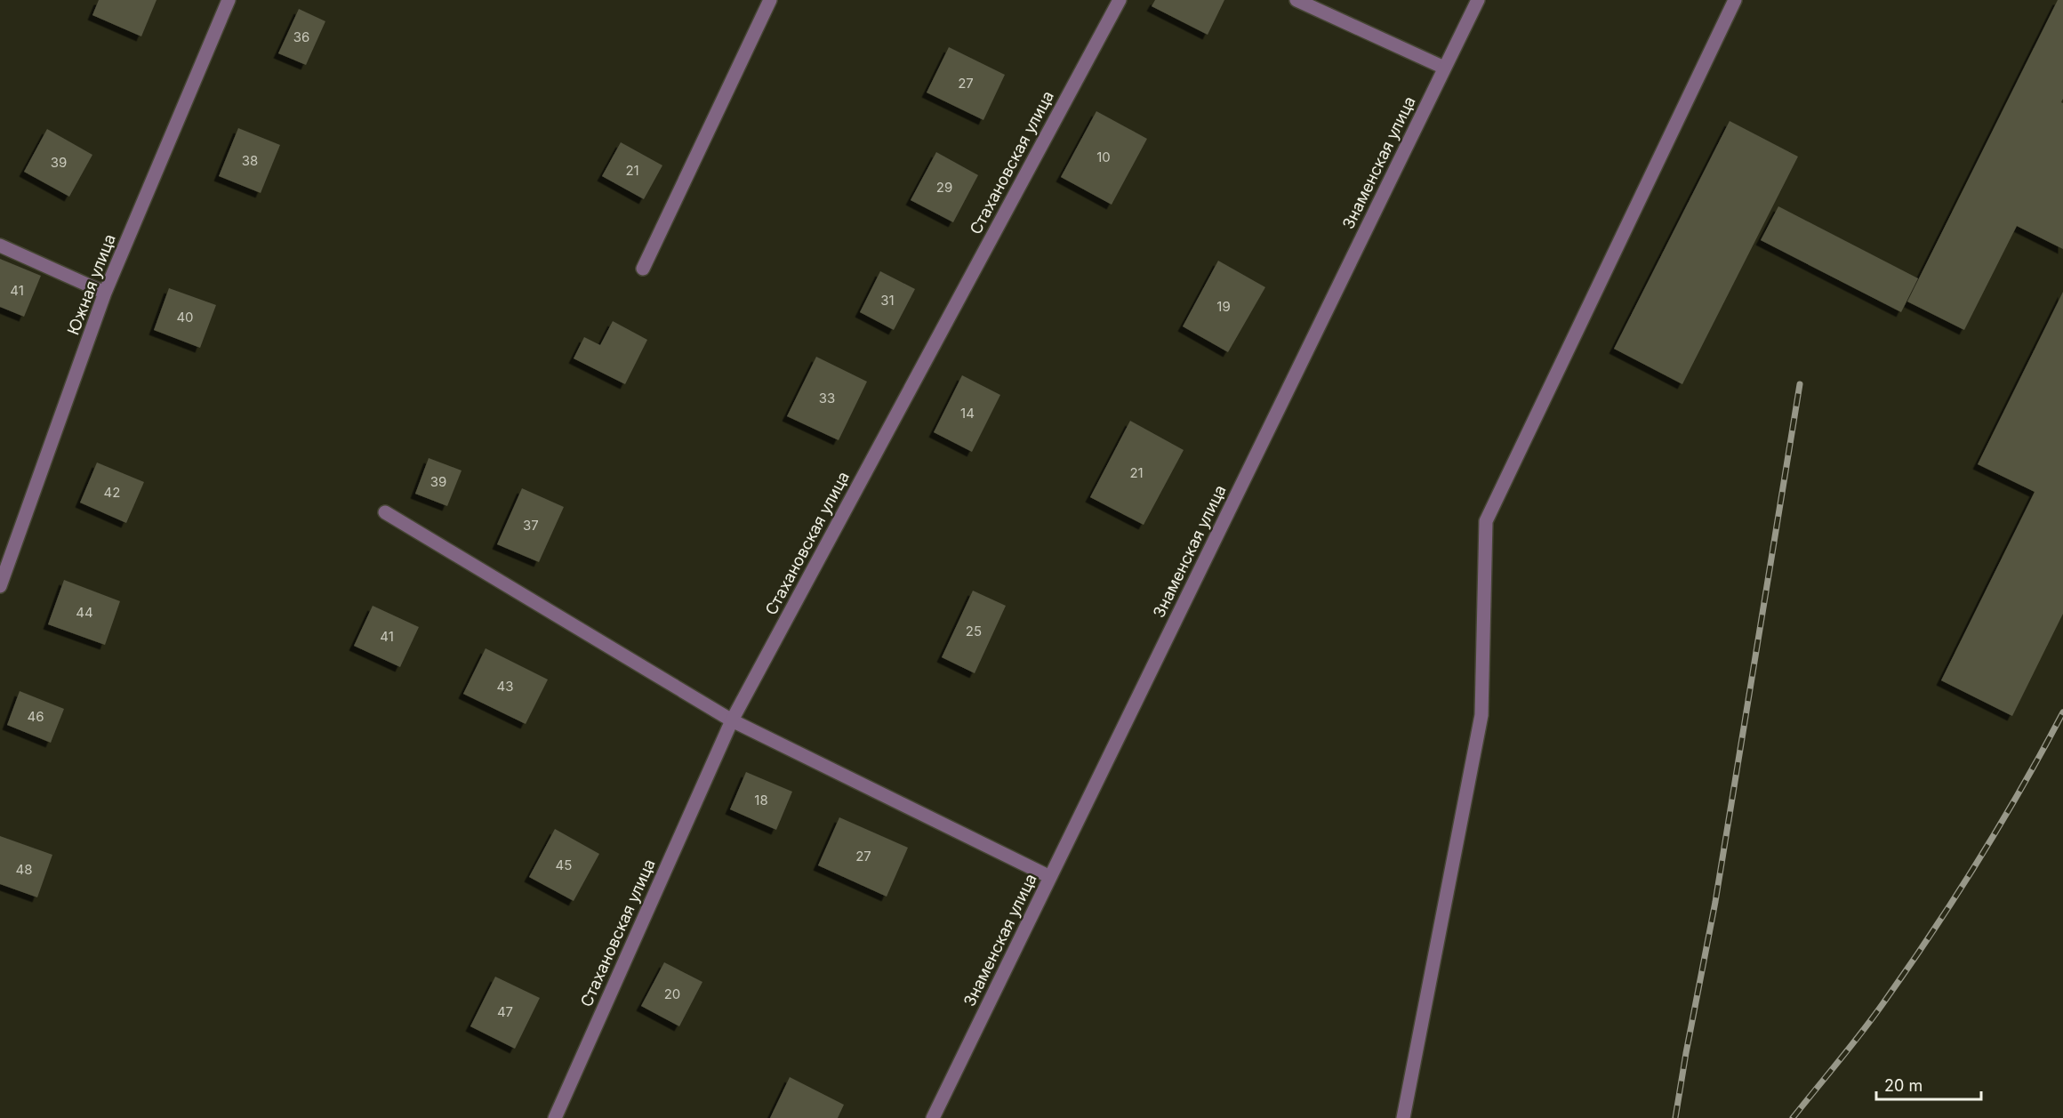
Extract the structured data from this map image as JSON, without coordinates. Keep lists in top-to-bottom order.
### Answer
{
  "streets": {
    "street": ["Стахановская улица", "Знаменская улица", "Южная улица"]
  },
  "house_numbers": [
    "36",
    "27",
    "10",
    "38",
    "39",
    "21",
    "29",
    "41",
    "31",
    "19",
    "40",
    "33",
    "14",
    "21",
    "39",
    "42",
    "37",
    "44",
    "25",
    "41",
    "43",
    "46",
    "18",
    "27",
    "45",
    "48",
    "20",
    "47"
  ],
  "scale_bar": "20 m"
}
